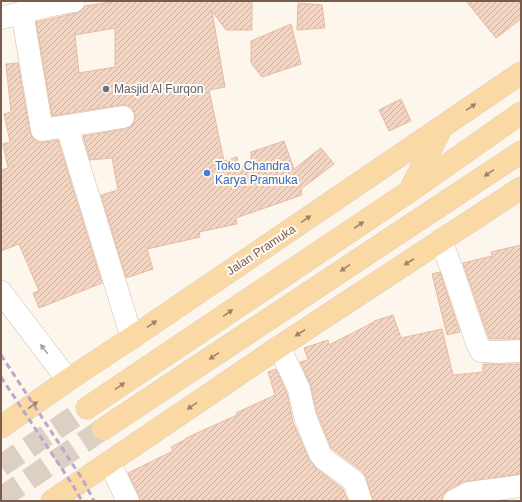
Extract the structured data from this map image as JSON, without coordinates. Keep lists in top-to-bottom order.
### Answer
{
  "streets": {
    "main road": ["Jalan Pramuka"]
  },
  "places": ["Masjid Al Furqon", "Toko Chandra Karya Pramuka"]
}
